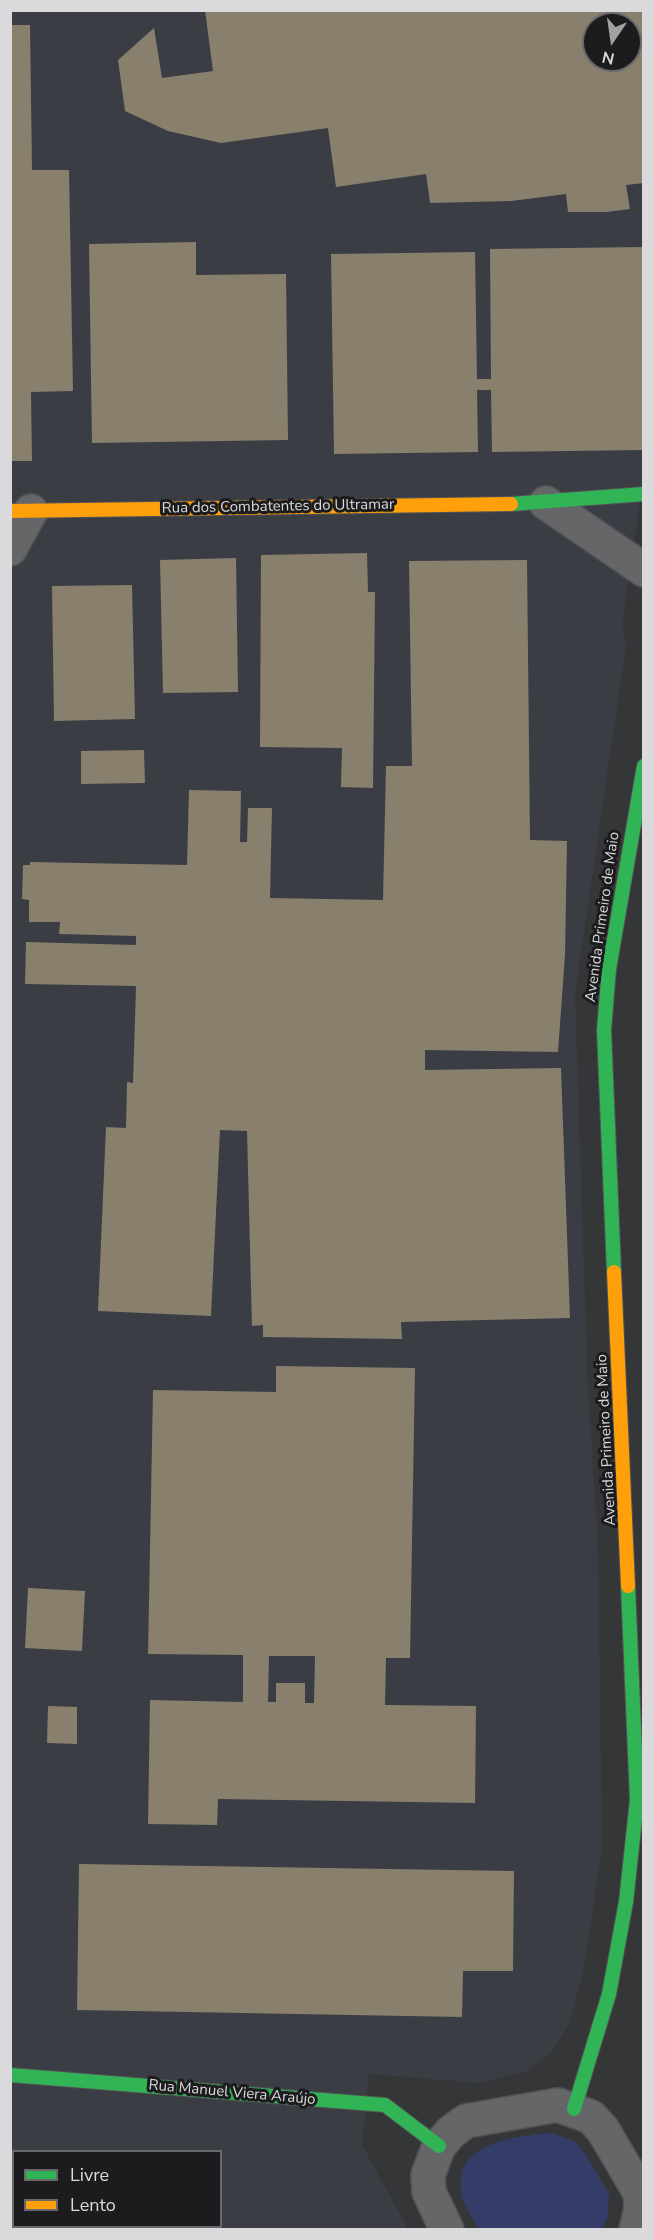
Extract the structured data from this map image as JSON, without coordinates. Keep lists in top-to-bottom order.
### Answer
{
  "streets": {
    "street": ["Rua dos Combatentes do Ultramar", "Avenida Primeiro de Maio", "Rua Manuel Viera Araújo"]
  },
  "legend": ["Livre", "Lento"],
  "north": "bottom"
}
